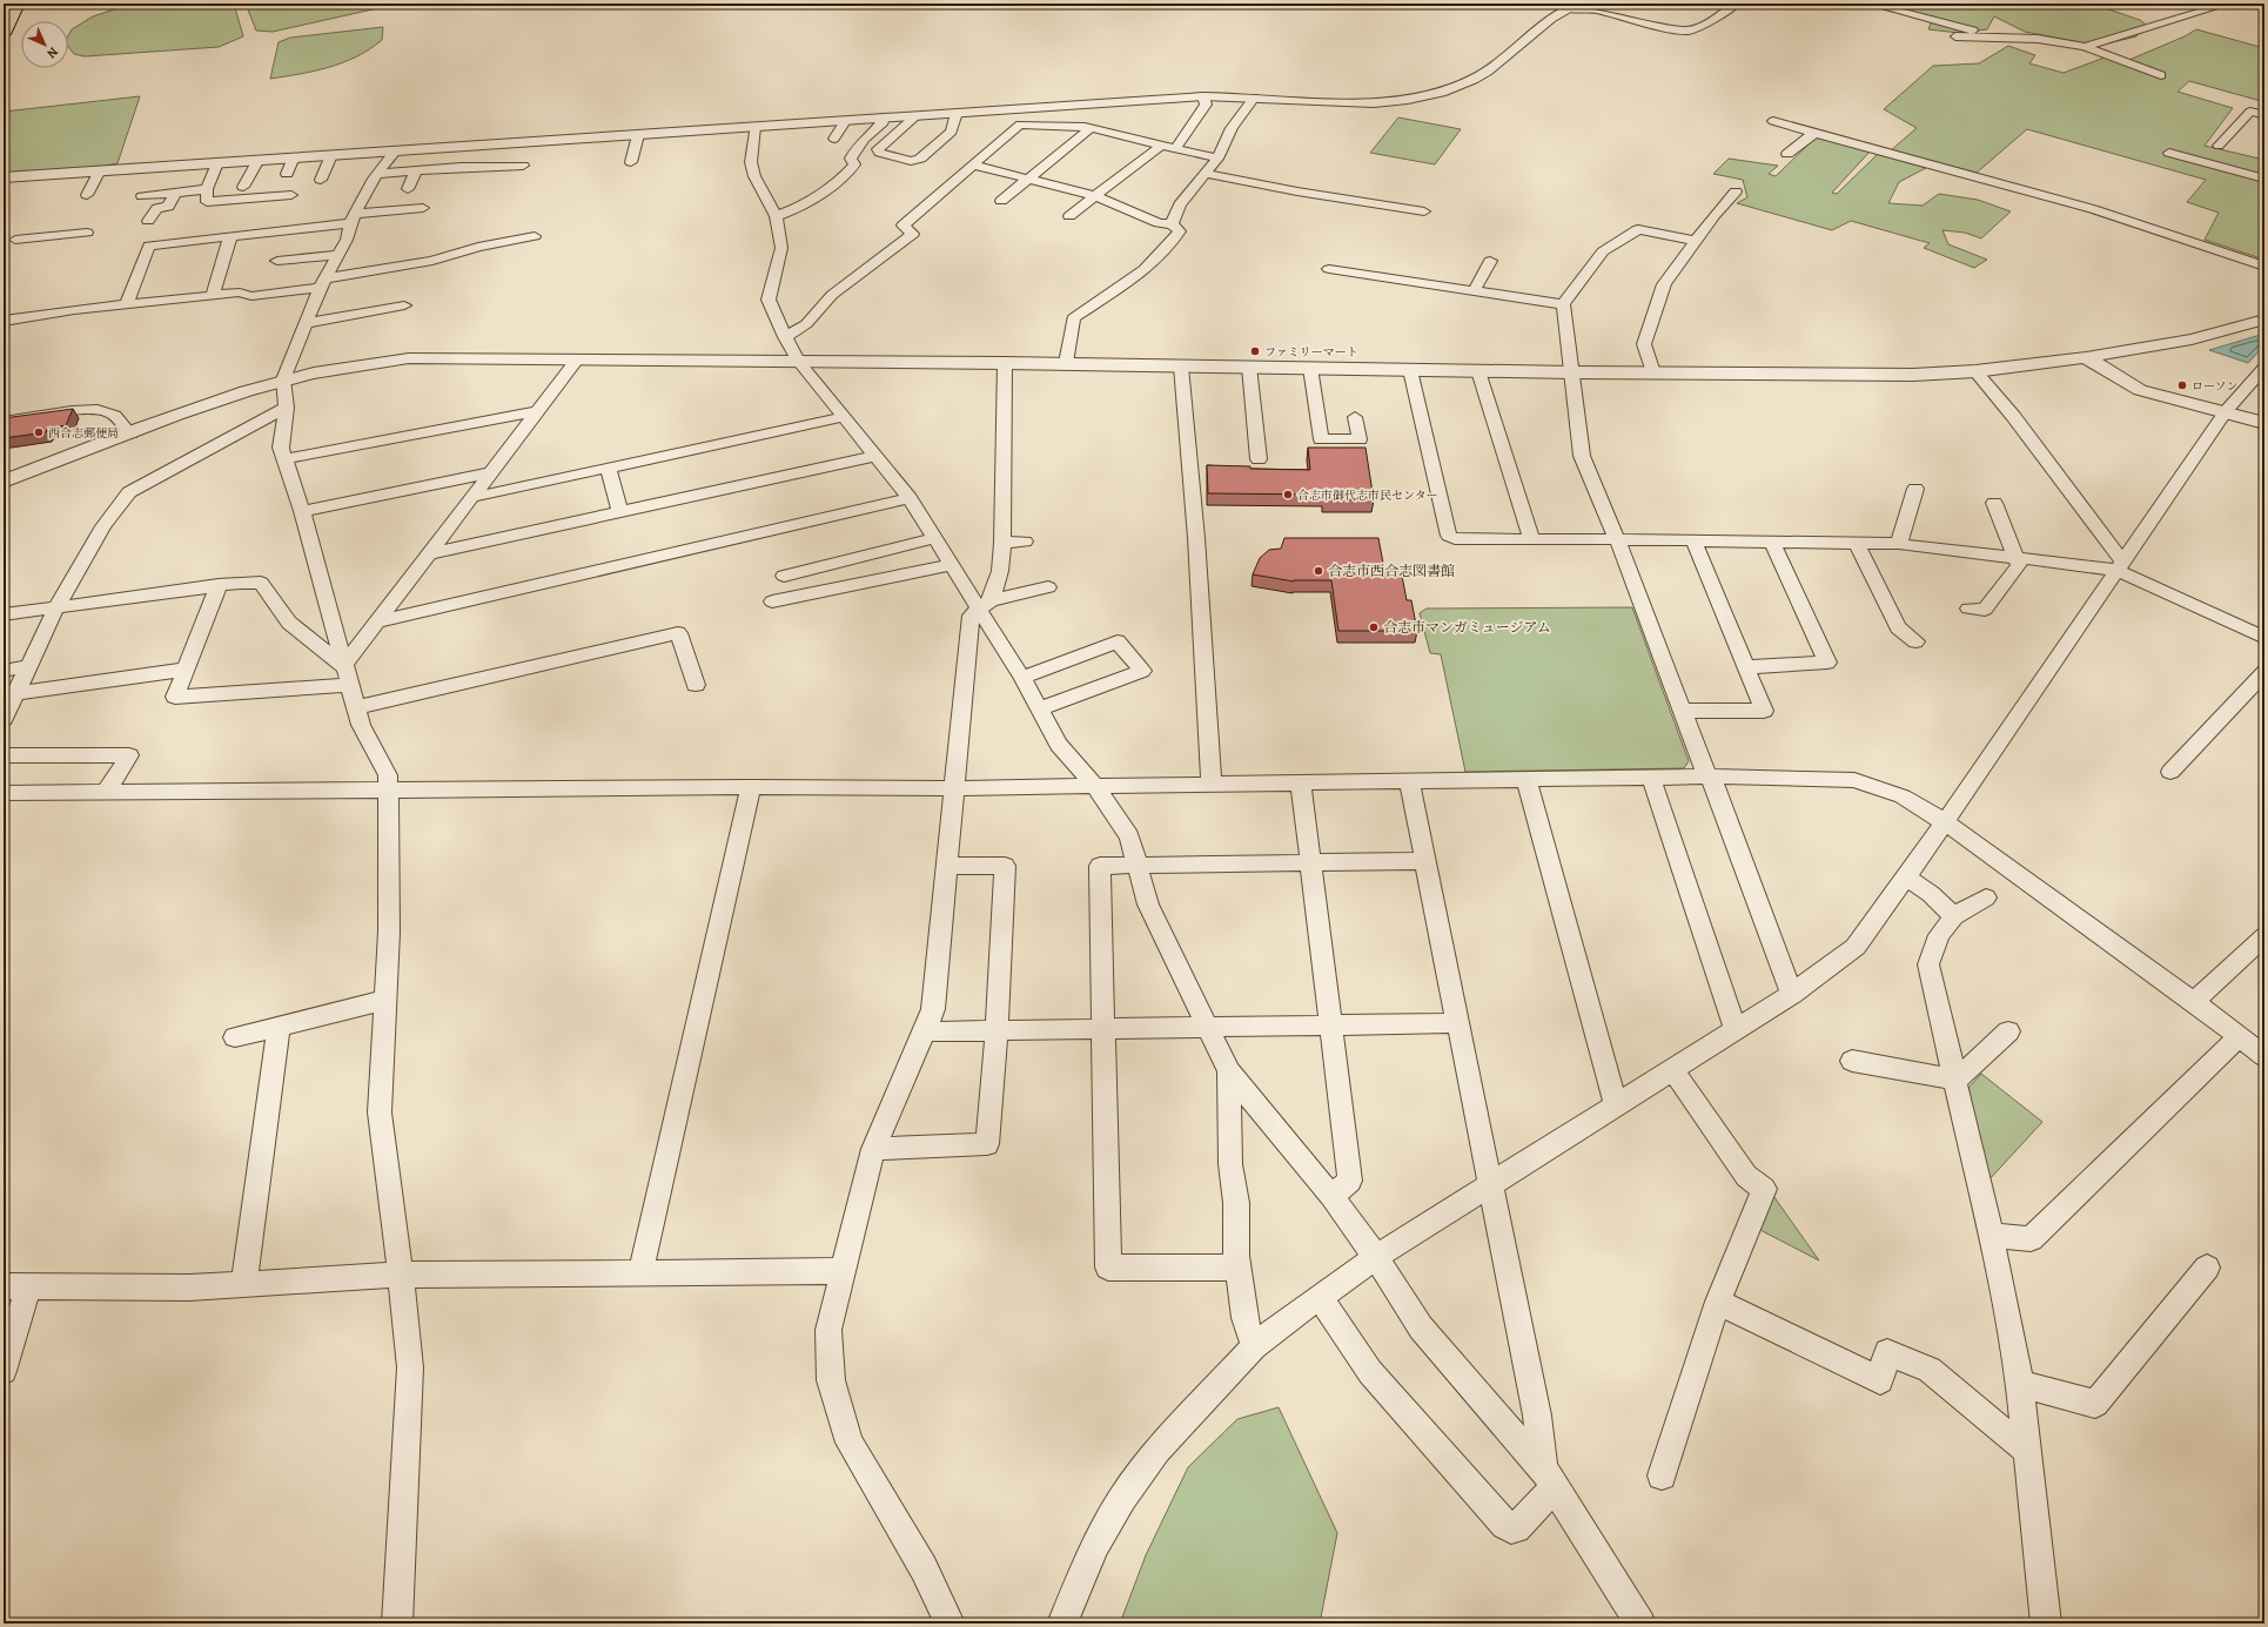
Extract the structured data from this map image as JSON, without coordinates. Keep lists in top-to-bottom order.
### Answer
{
  "places": [
    "ファミリーマート",
    "ローソン",
    "西合志郵便局",
    "合志市御代志市民センター",
    "合志市西合志図書館",
    "合志市マンガミュージアム"
  ],
  "north": "bottom right"
}
